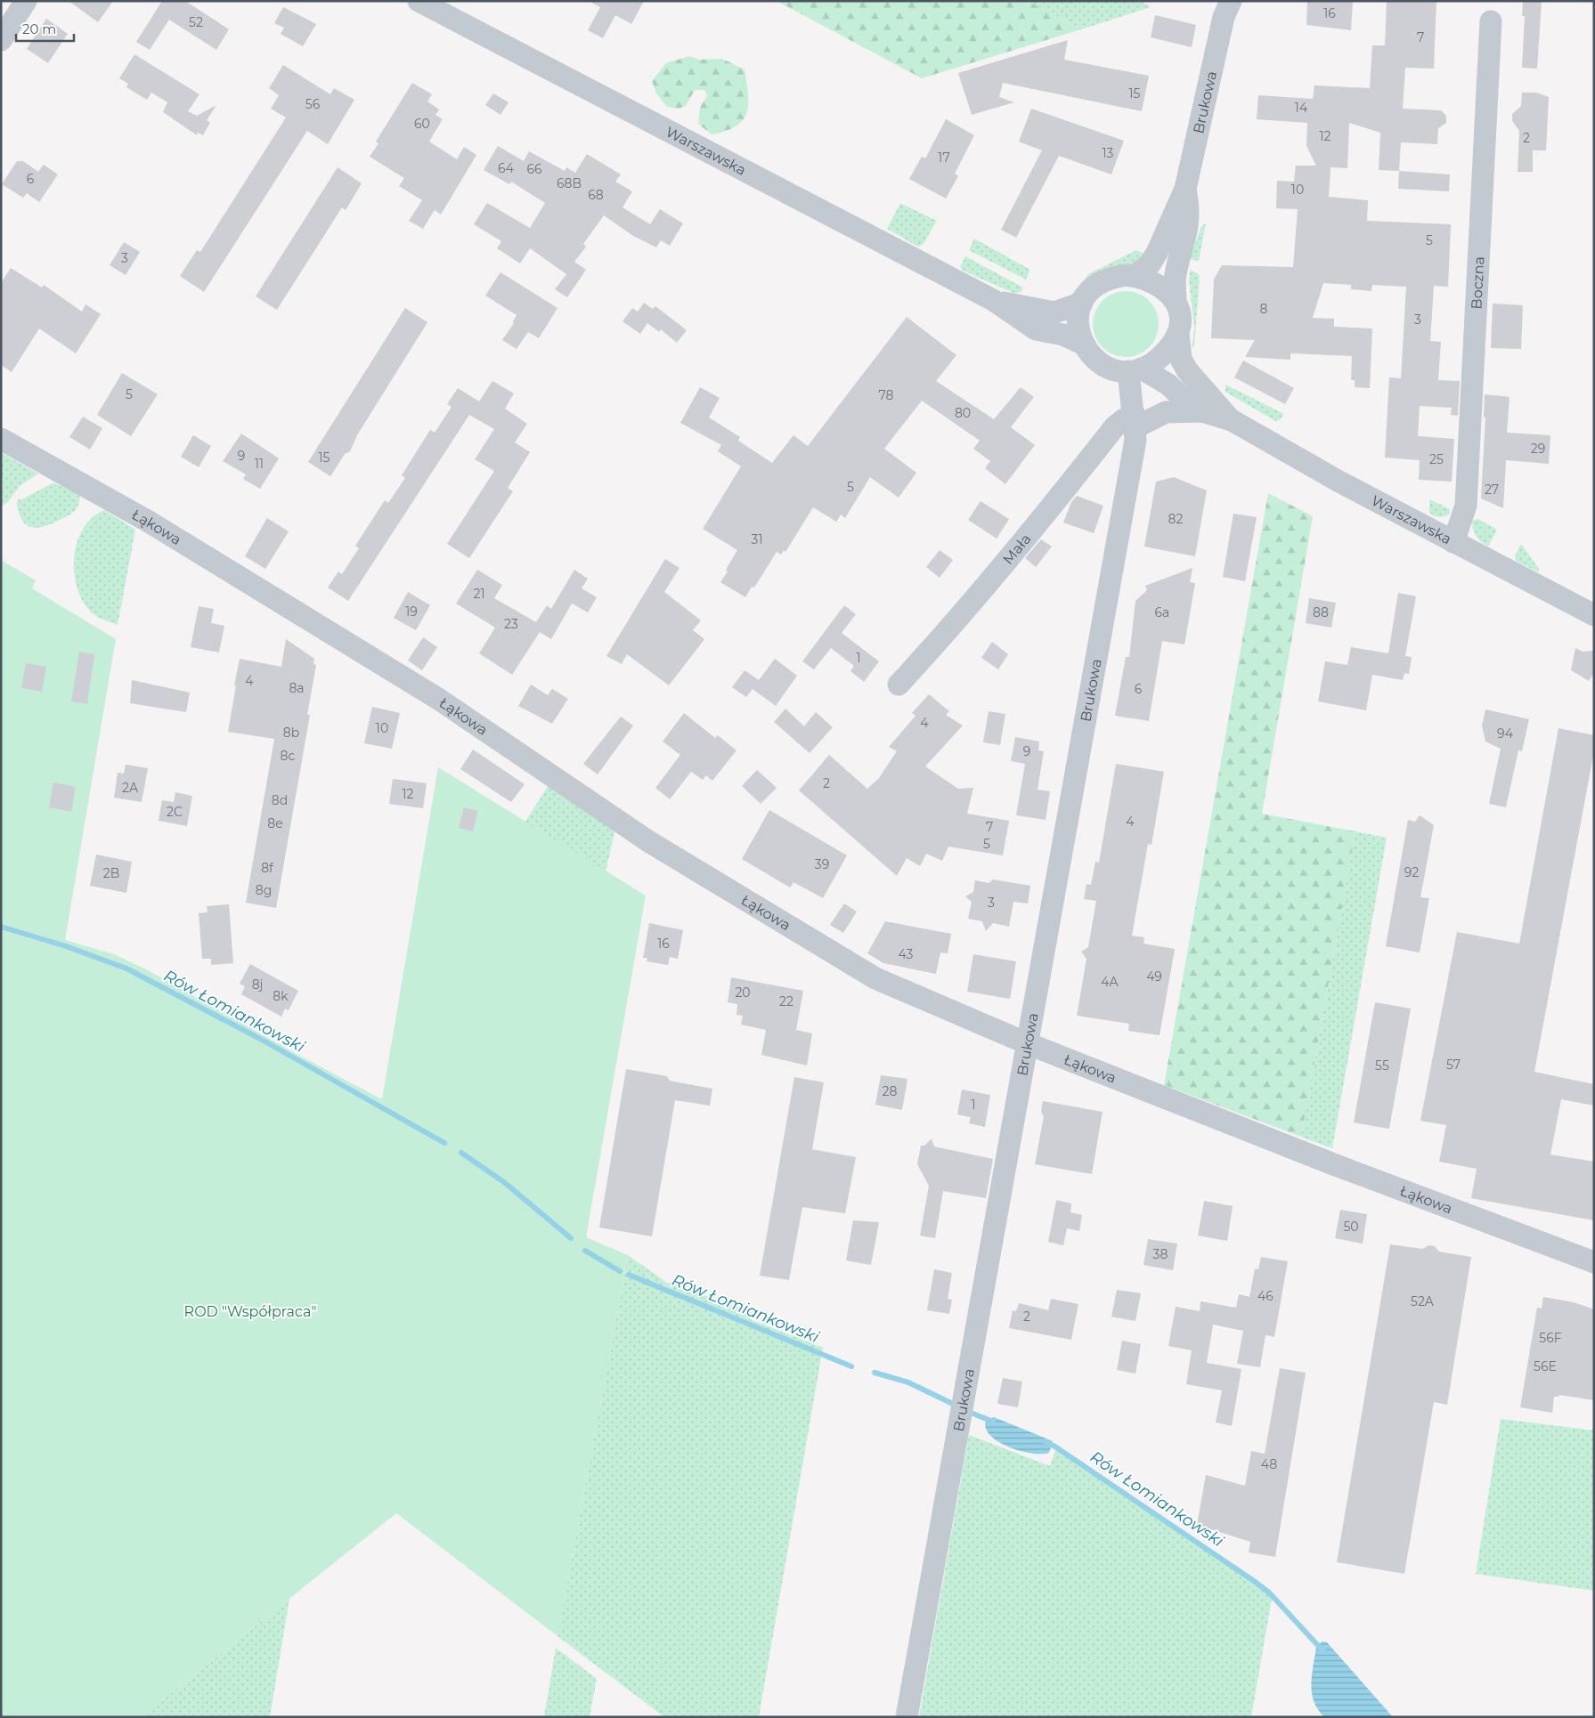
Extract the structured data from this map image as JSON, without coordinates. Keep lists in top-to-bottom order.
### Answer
{
  "streets": {
    "street": [
      "Brukowa",
      "Warszawska",
      "Boczna",
      "Łąkowa",
      "Mała"
    ]
  },
  "crossings": [
    ["Brukowa", "Warszawska"],
    ["Brukowa", "Łąkowa"],
    ["Brukowa", "Mała"],
    ["Warszawska", "Boczna"],
    ["Warszawska", "Mała"]
  ],
  "water": ["Rów Łomiankowski"],
  "parks": ["ROD \"Współpraca\""],
  "house_numbers": [
    "16",
    "52",
    "7",
    "15",
    "56",
    "14",
    "60",
    "12",
    "2",
    "13",
    "17",
    "64",
    "66",
    "6",
    "68B",
    "10",
    "68",
    "5",
    "3",
    "8",
    "3",
    "5",
    "78",
    "80",
    "29",
    "9",
    "15",
    "25",
    "11",
    "5",
    "27",
    "82",
    "31",
    "21",
    "19",
    "6a",
    "88",
    "23",
    "1",
    "4",
    "8a",
    "6",
    "4",
    "10",
    "8b",
    "94",
    "9",
    "8c",
    "2",
    "2A",
    "12",
    "8d",
    "2C",
    "4",
    "8e",
    "7",
    "5",
    "39",
    "8f",
    "92",
    "2B",
    "8g",
    "3",
    "16",
    "43",
    "49",
    "4A",
    "8j",
    "20",
    "8k",
    "22",
    "57",
    "55",
    "28",
    "1",
    "50",
    "38",
    "46",
    "52A",
    "2",
    "56F",
    "56E",
    "48"
  ],
  "scale_bar": "20 m"
}
